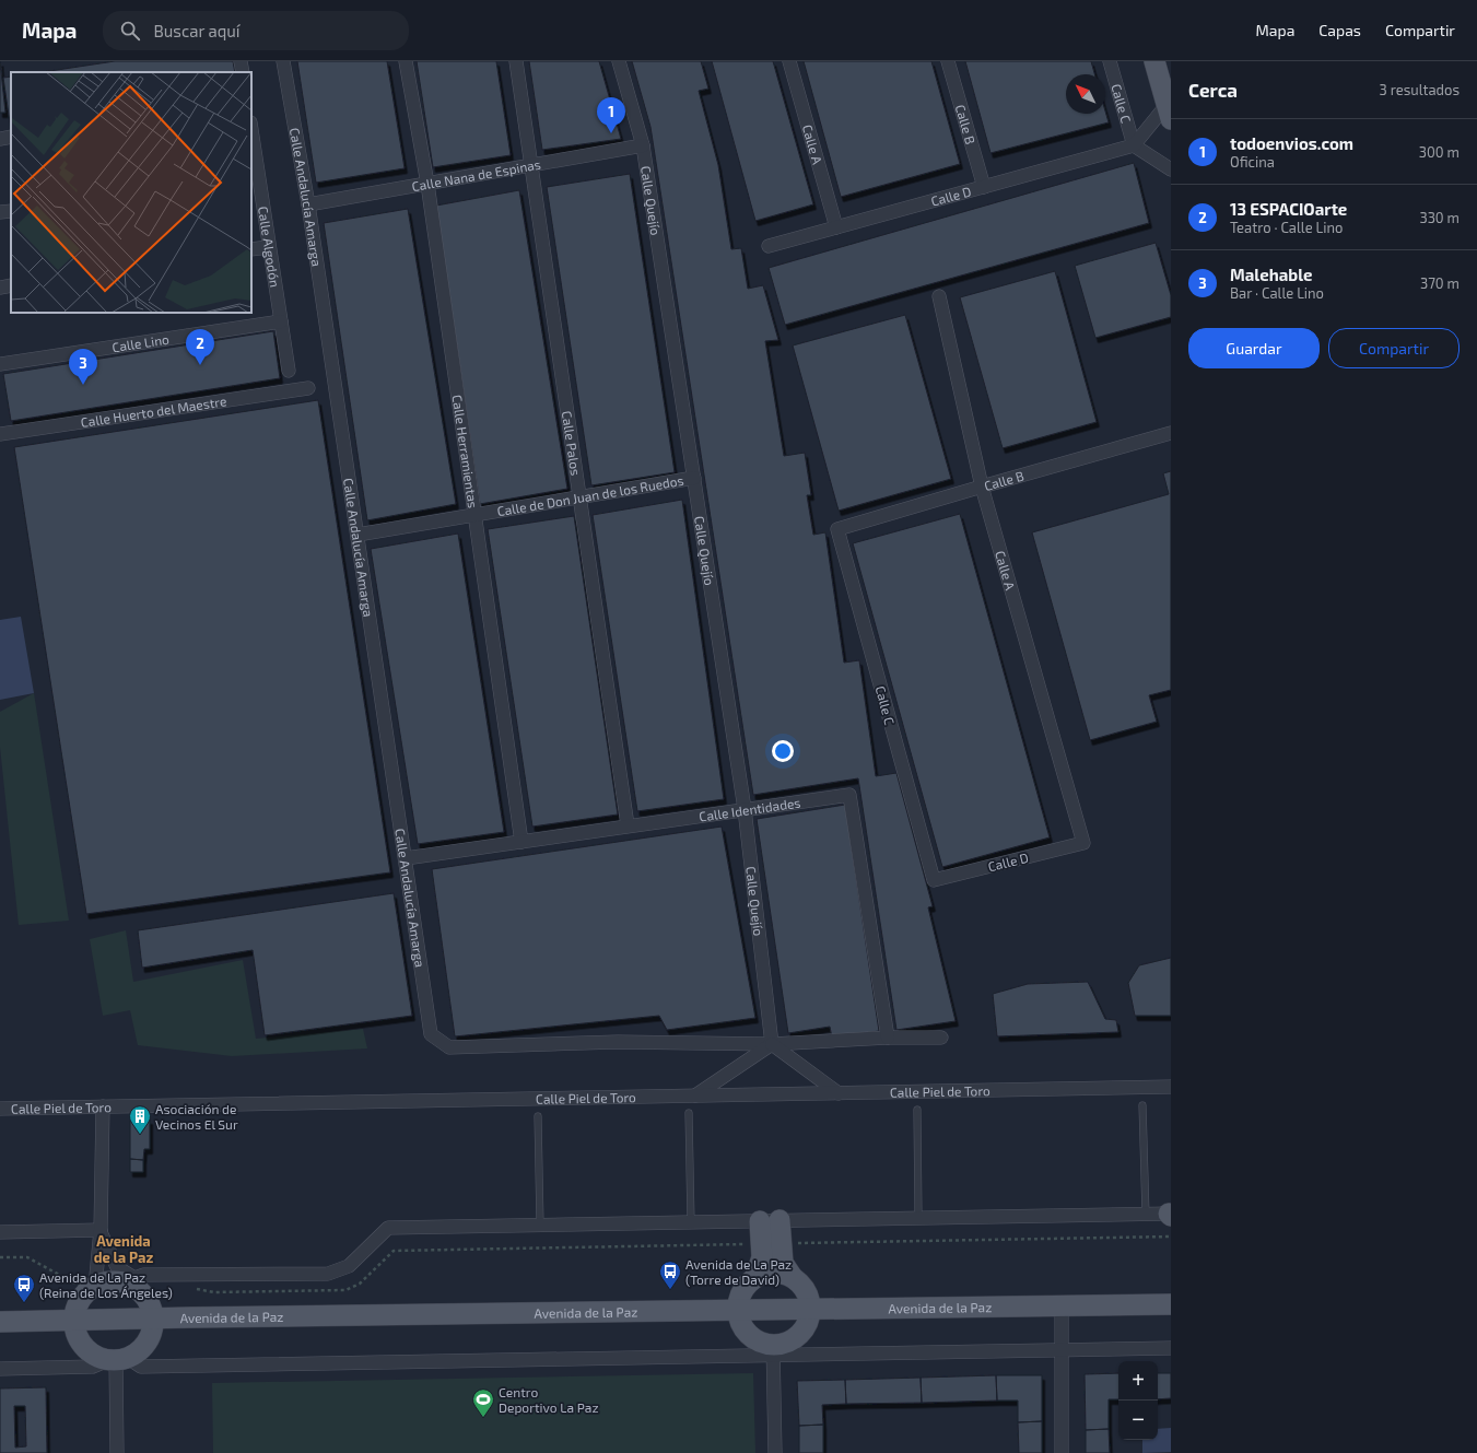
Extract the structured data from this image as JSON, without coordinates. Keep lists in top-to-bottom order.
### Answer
{
  "streets": {
    "main road": ["Avenida de la Paz"],
    "street": [
      "Calle C",
      "Calle B",
      "Calle A",
      "Calle Nana de Espinas",
      "Calle D",
      "Calle Andalucía Amarga",
      "Calle Quejío",
      "Calle Algodón",
      "Calle Lino",
      "Calle Huerto del Maestre",
      "Calle Palos",
      "Calle Herramientas",
      "Calle de Don Juan de los Ruedos",
      "Calle Identidades",
      "Calle Piel de Toro"
    ]
  },
  "crossings": [
    ["Calle C", "Calle B"],
    ["Calle C", "Calle D"],
    ["Calle B", "Calle A"],
    ["Calle B", "Calle D"],
    ["Calle A", "Calle D"],
    ["Calle Nana de Espinas", "Calle Andalucía Amarga"],
    ["Calle Nana de Espinas", "Calle Quejío"],
    ["Calle Nana de Espinas", "Calle Palos"],
    ["Calle Nana de Espinas", "Calle Herramientas"],
    ["Calle Andalucía Amarga", "Calle Quejío"],
    ["Calle Andalucía Amarga", "Calle de Don Juan de los Ruedos"],
    ["Calle Andalucía Amarga", "Calle Identidades"],
    ["Calle Quejío", "Calle de Don Juan de los Ruedos"],
    ["Calle Quejío", "Calle Identidades"],
    ["Calle Algodón", "Calle Lino"],
    ["Calle Palos", "Calle de Don Juan de los Ruedos"],
    ["Calle Palos", "Calle Identidades"],
    ["Calle Herramientas", "Calle de Don Juan de los Ruedos"],
    ["Calle Herramientas", "Calle Identidades"]
  ],
  "districts": ["Avenida de la Paz"],
  "places": {
    "building": ["Asociación de Vecinos El Sur"],
    "bus stop": ["Avenida de La Paz (Torre de David)", "Avenida de La Paz (Reina de Los Ángeles)"],
    "sports": ["Centro Deportivo La Paz"]
  },
  "north": "top left",
  "page": {
    "header": "Mapa",
    "search": "Buscar aquí",
    "nav": ["Mapa", "Capas", "Compartir"],
    "heading": ["Cerca", "3 resultados"],
    "pins": ["1", "2", "3"],
    "list": [
      {
        "mark": "1",
        "name": "todoenvios.com",
        "note": "Oficina",
        "value": "300 m"
      },
      {
        "mark": "2",
        "name": "13 ESPACIOarte",
        "note": "Teatro · Calle Lino",
        "value": "330 m"
      },
      {
        "mark": "3",
        "name": "Malehable",
        "note": "Bar · Calle Lino",
        "value": "370 m"
      }
    ],
    "buttons": ["Guardar", "Compartir"],
    "map_buttons": ["+", "−"]
  }
}
